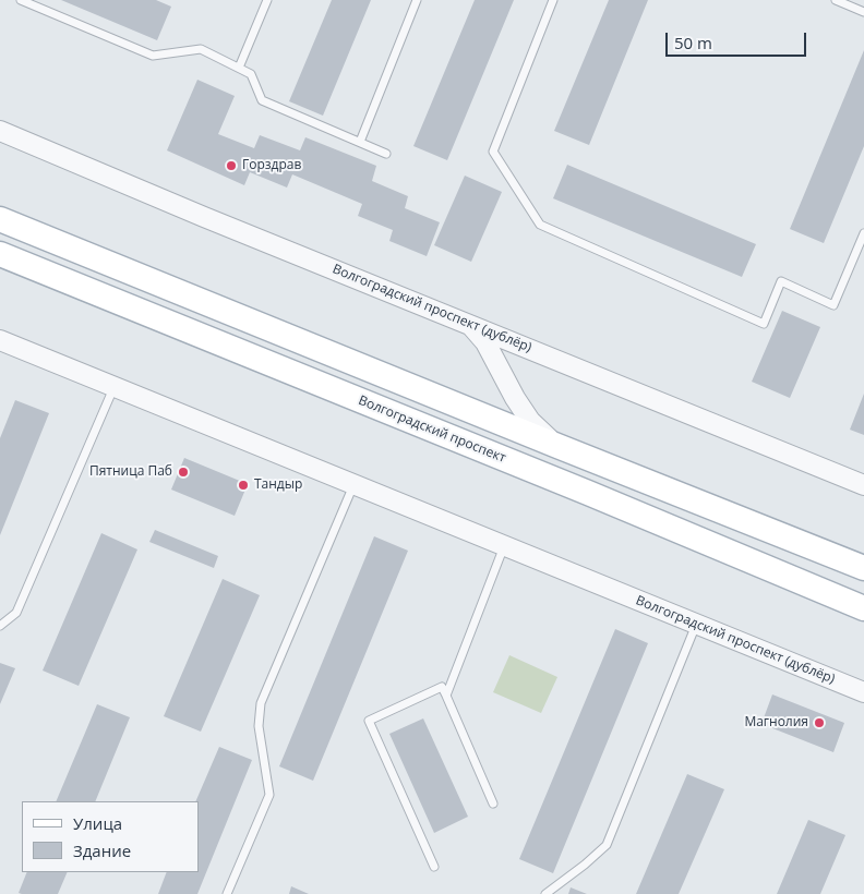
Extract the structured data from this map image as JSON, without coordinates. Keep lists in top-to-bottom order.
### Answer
{
  "streets": {
    "main road": ["Волгоградский проспект"],
    "street": ["Волгоградский проспект (дублёр)"]
  },
  "places": [
    "Горздрав",
    "Пятница Паб",
    "Тандыр",
    "Магнолия"
  ],
  "legend": ["Улица", "Здание"],
  "scale_bar": "50 m"
}
